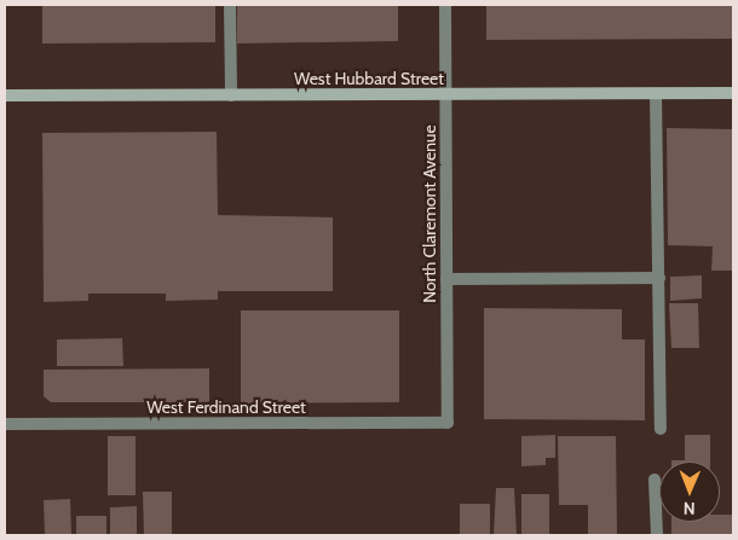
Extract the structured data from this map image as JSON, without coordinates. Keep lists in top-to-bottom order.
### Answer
{
  "streets": {
    "street": ["West Hubbard Street", "North Claremont Avenue", "West Ferdinand Street"]
  },
  "crossings": [
    ["West Hubbard Street", "North Claremont Avenue"],
    ["North Claremont Avenue", "West Ferdinand Street"]
  ],
  "north": "bottom"
}
